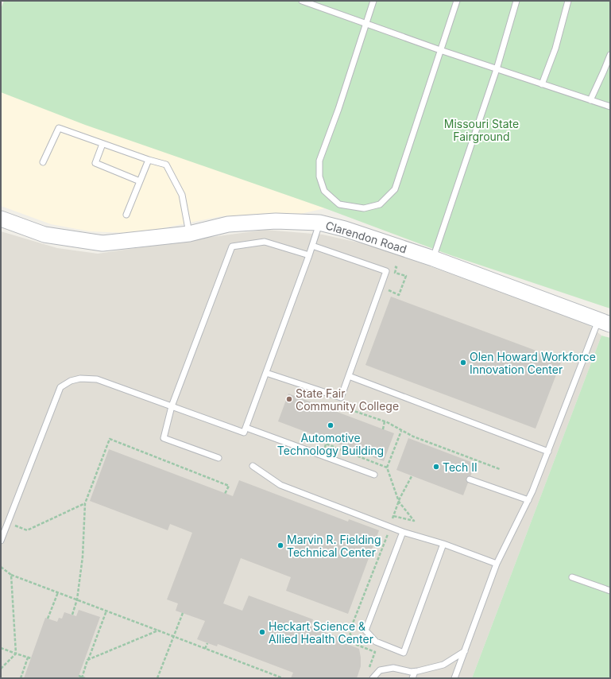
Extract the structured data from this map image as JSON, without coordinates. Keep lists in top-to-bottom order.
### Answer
{
  "streets": {
    "street": ["Clarendon Road"]
  },
  "parks": ["Missouri State Fairground"],
  "places": [
    "Olen Howard Workforce Innovation Center",
    "State Fair Community College",
    "Automotive Technology Building",
    "Tech II",
    "Marvin R. Fielding Technical Center",
    "Heckart Science & Allied Health Center"
  ]
}
